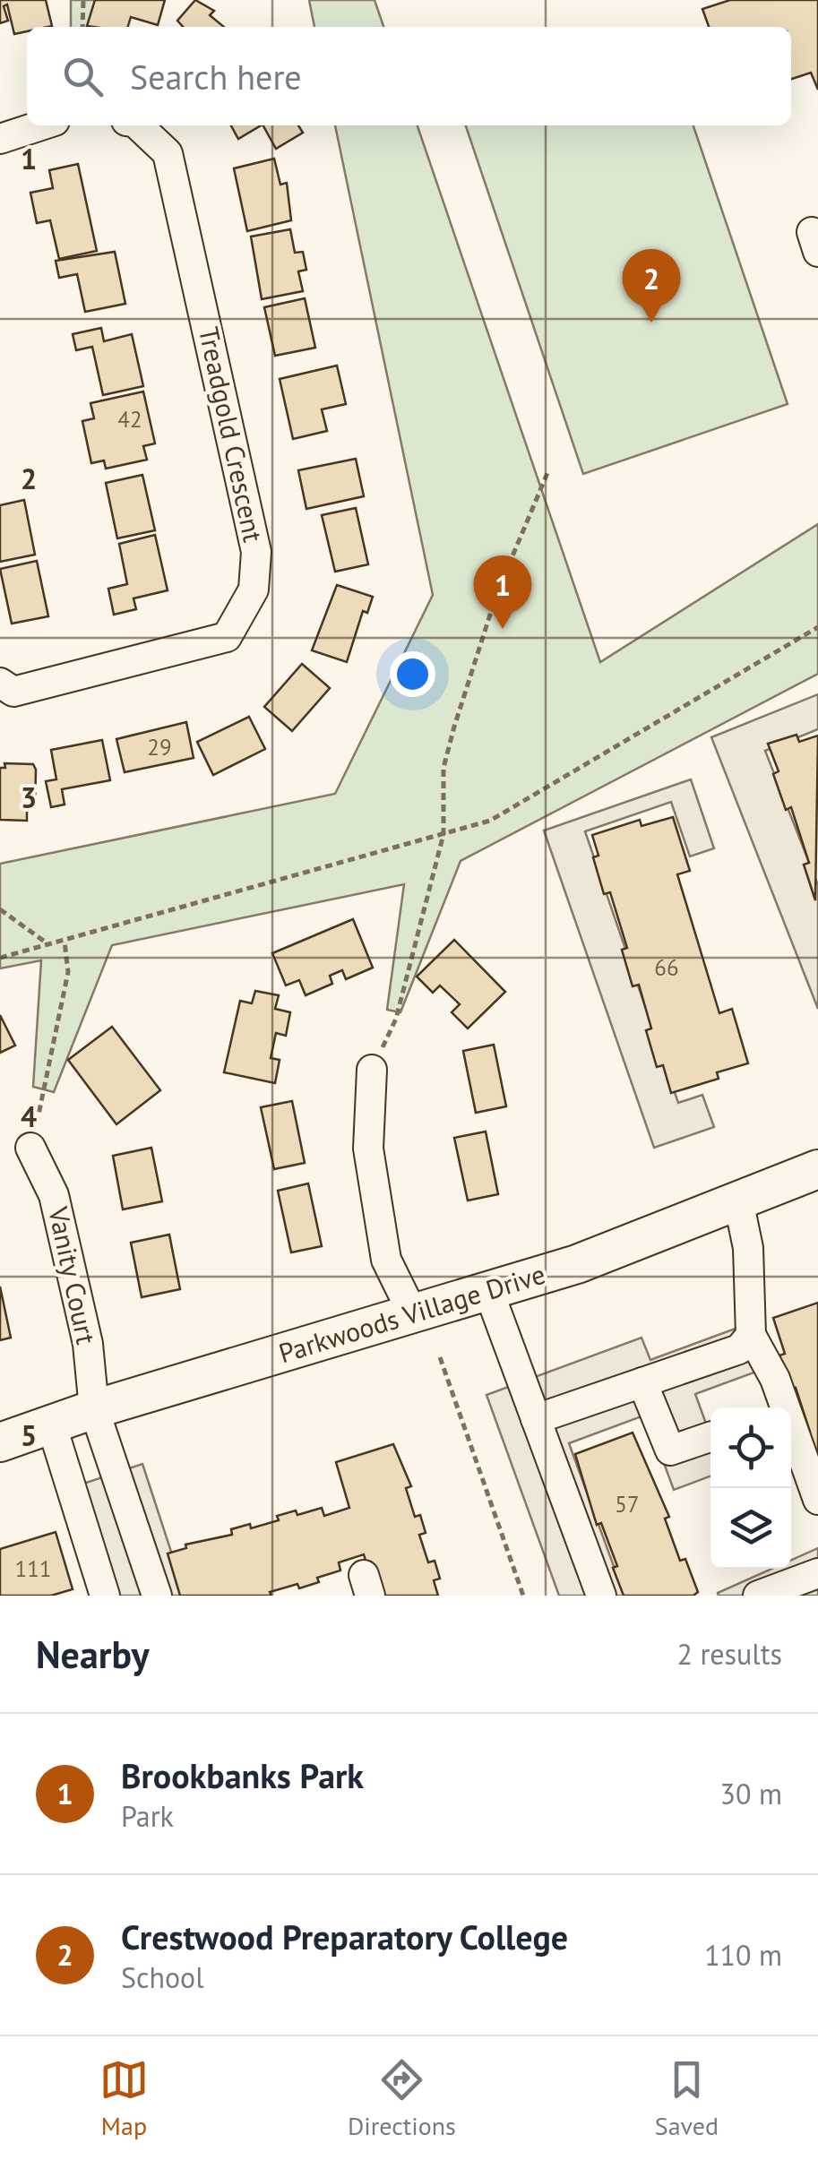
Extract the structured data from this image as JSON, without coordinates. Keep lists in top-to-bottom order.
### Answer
{
  "streets": {
    "main road": ["Parkwoods Village Drive"],
    "street": ["Treadgold Crescent", "Vanity Court"]
  },
  "crossings": [
    ["Vanity Court", "Parkwoods Village Drive"]
  ],
  "house_numbers": [
    "42",
    "29",
    "66",
    "57",
    "111"
  ],
  "page": {
    "search": "Search here",
    "pins": ["2", "1"],
    "heading": ["Nearby", "2 results"],
    "list": [
      {
        "mark": "1",
        "name": "Brookbanks Park",
        "note": "Park",
        "value": "30 m"
      },
      {
        "mark": "2",
        "name": "Crestwood Preparatory College",
        "note": "School",
        "value": "110 m"
      }
    ],
    "nav": ["Map", "Directions", "Saved"]
  },
  "grid": {
    "rows": [
      "1",
      "2",
      "3",
      "4",
      "5"
    ]
  }
}
